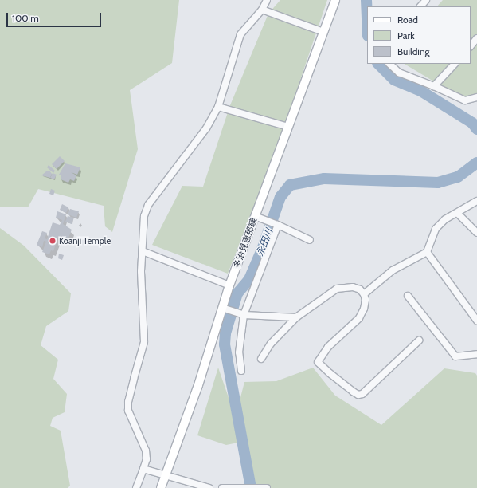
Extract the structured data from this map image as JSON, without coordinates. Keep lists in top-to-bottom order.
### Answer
{
  "streets": {
    "main road": ["多治見恵那線"]
  },
  "water": ["永田川"],
  "places": ["Koanji Temple"],
  "legend": ["Road", "Park", "Building"],
  "scale_bar": "100 m"
}
